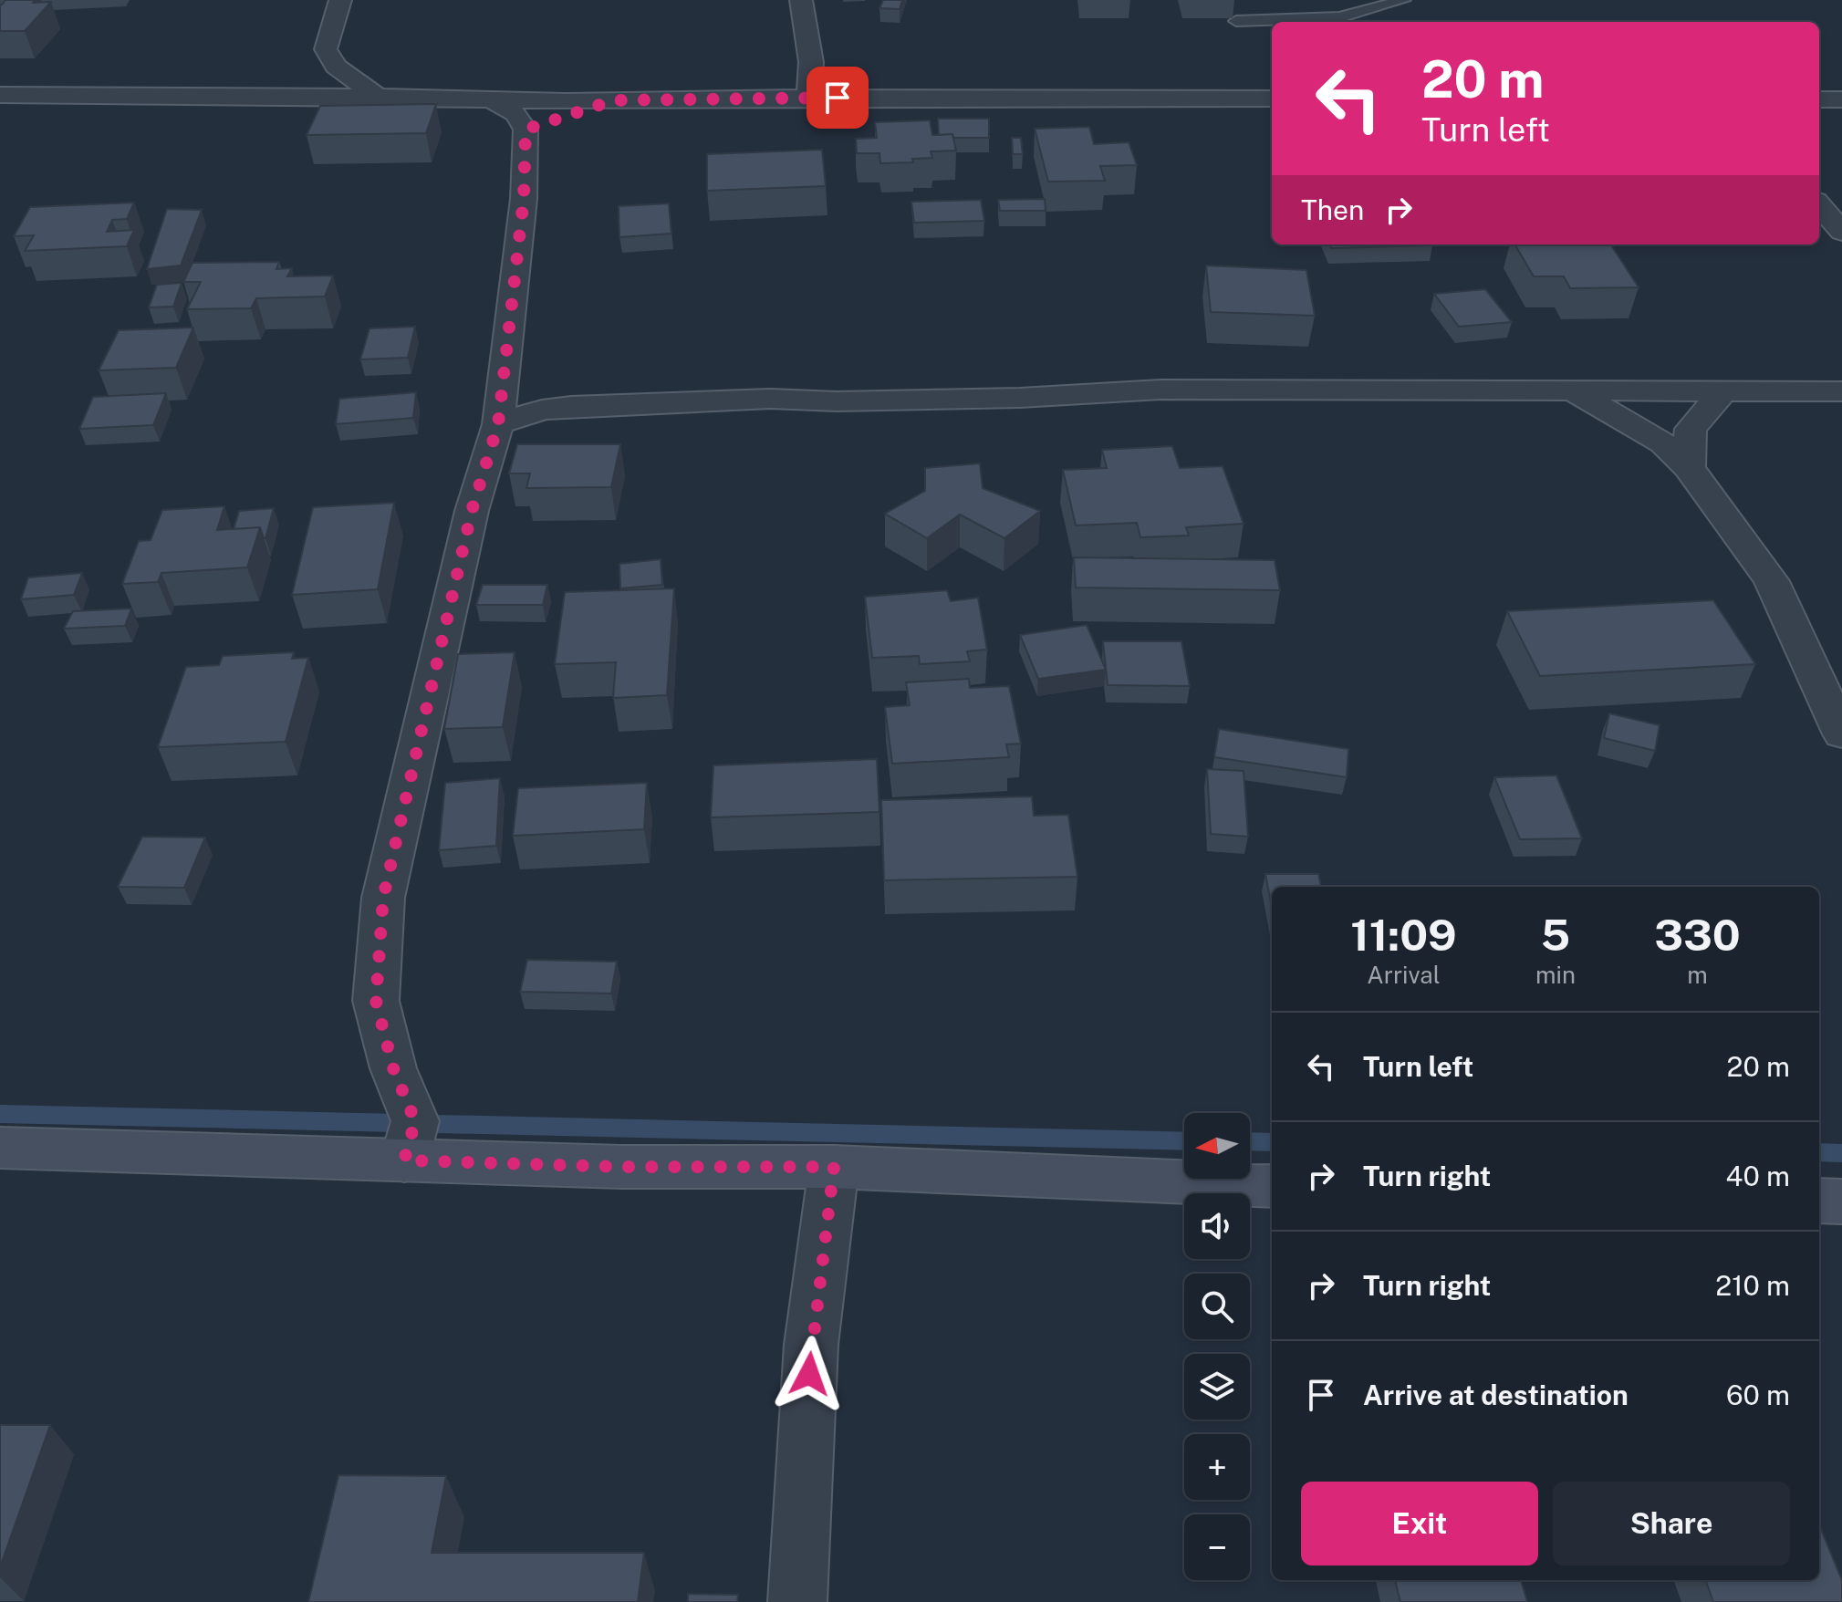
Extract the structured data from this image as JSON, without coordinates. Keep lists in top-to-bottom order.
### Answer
{
  "north": "left",
  "page": {
    "turn": ["20 m", "Turn left"],
    "then": "Then",
    "eta": [
      "11:09",
      "Arrival",
      "5",
      "min",
      "330",
      "m"
    ],
    "list": [
      {
        "name": "Turn left",
        "value": "20 m"
      },
      {
        "name": "Turn right",
        "value": "40 m"
      },
      {
        "name": "Turn right",
        "value": "210 m"
      },
      {
        "name": "Arrive at destination",
        "value": "60 m"
      }
    ],
    "map_buttons": ["+", "−"],
    "buttons": ["Exit", "Share"]
  }
}
